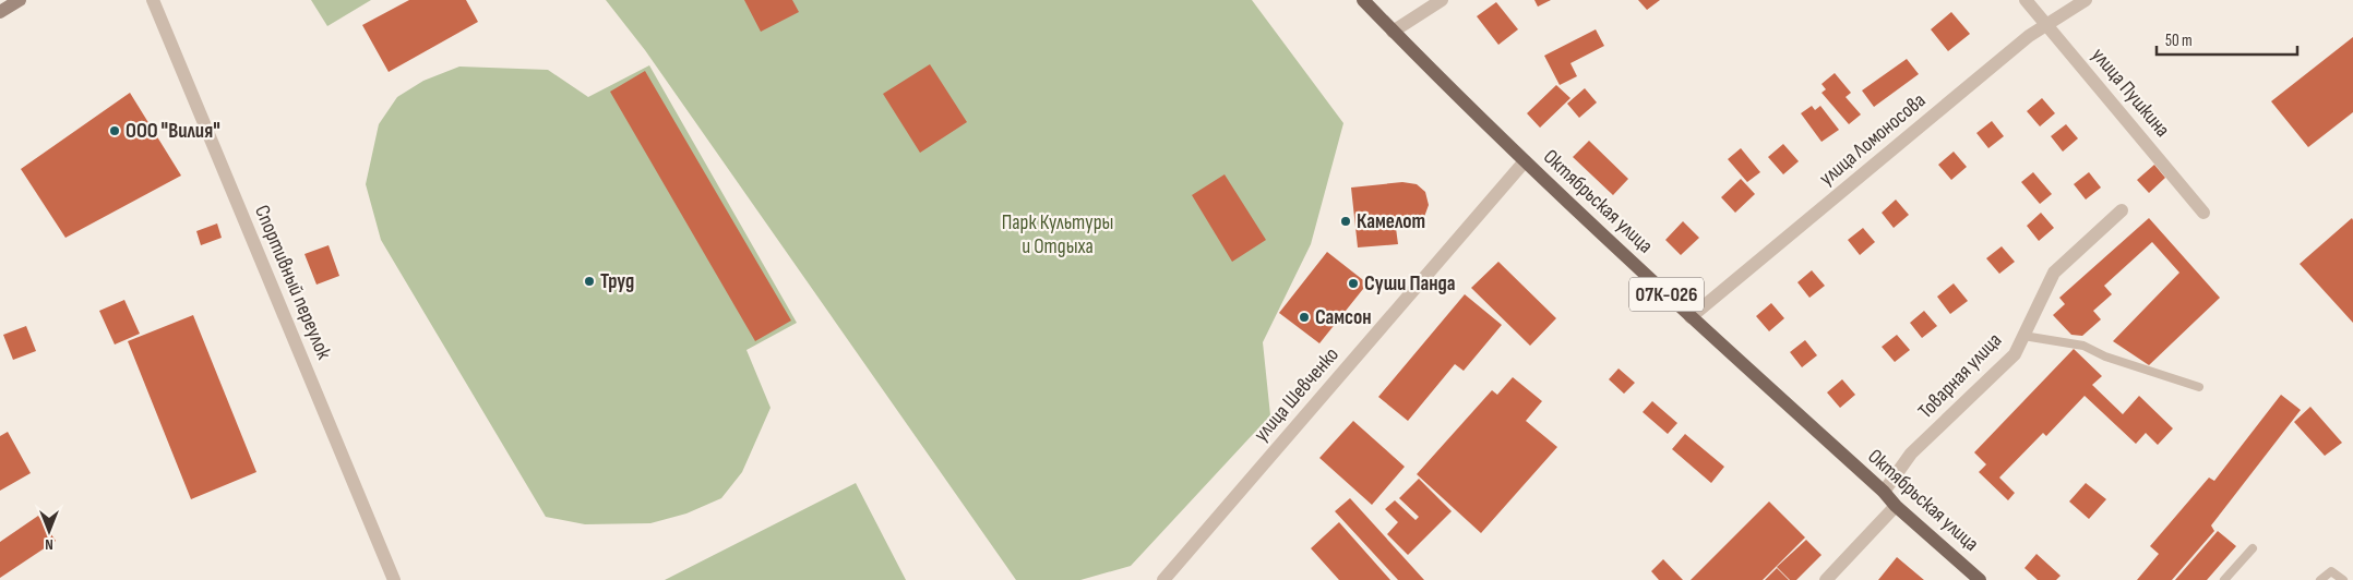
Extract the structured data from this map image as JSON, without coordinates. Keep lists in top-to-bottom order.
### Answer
{
  "streets": {
    "main road": ["Октябрьская улица", "07К-026"],
    "street": [
      "улица Пушкина",
      "улица Ломоносова",
      "Спортивный переулок",
      "Товарная улица",
      "улица Шевченко"
    ]
  },
  "crossings": [
    ["улица Пушкина", "улица Ломоносова"],
    ["улица Ломоносова", "Октябрьская улица"],
    ["Октябрьская улица", "Товарная улица"],
    ["Октябрьская улица", "улица Шевченко"]
  ],
  "parks": ["Парк Культуры и Отдыха"],
  "places": [
    "ООО \"Вилия\"",
    "Камелот",
    "Труд",
    "Суши Панда",
    "Самсон"
  ],
  "scale_bar": "50 m",
  "north": "bottom"
}
